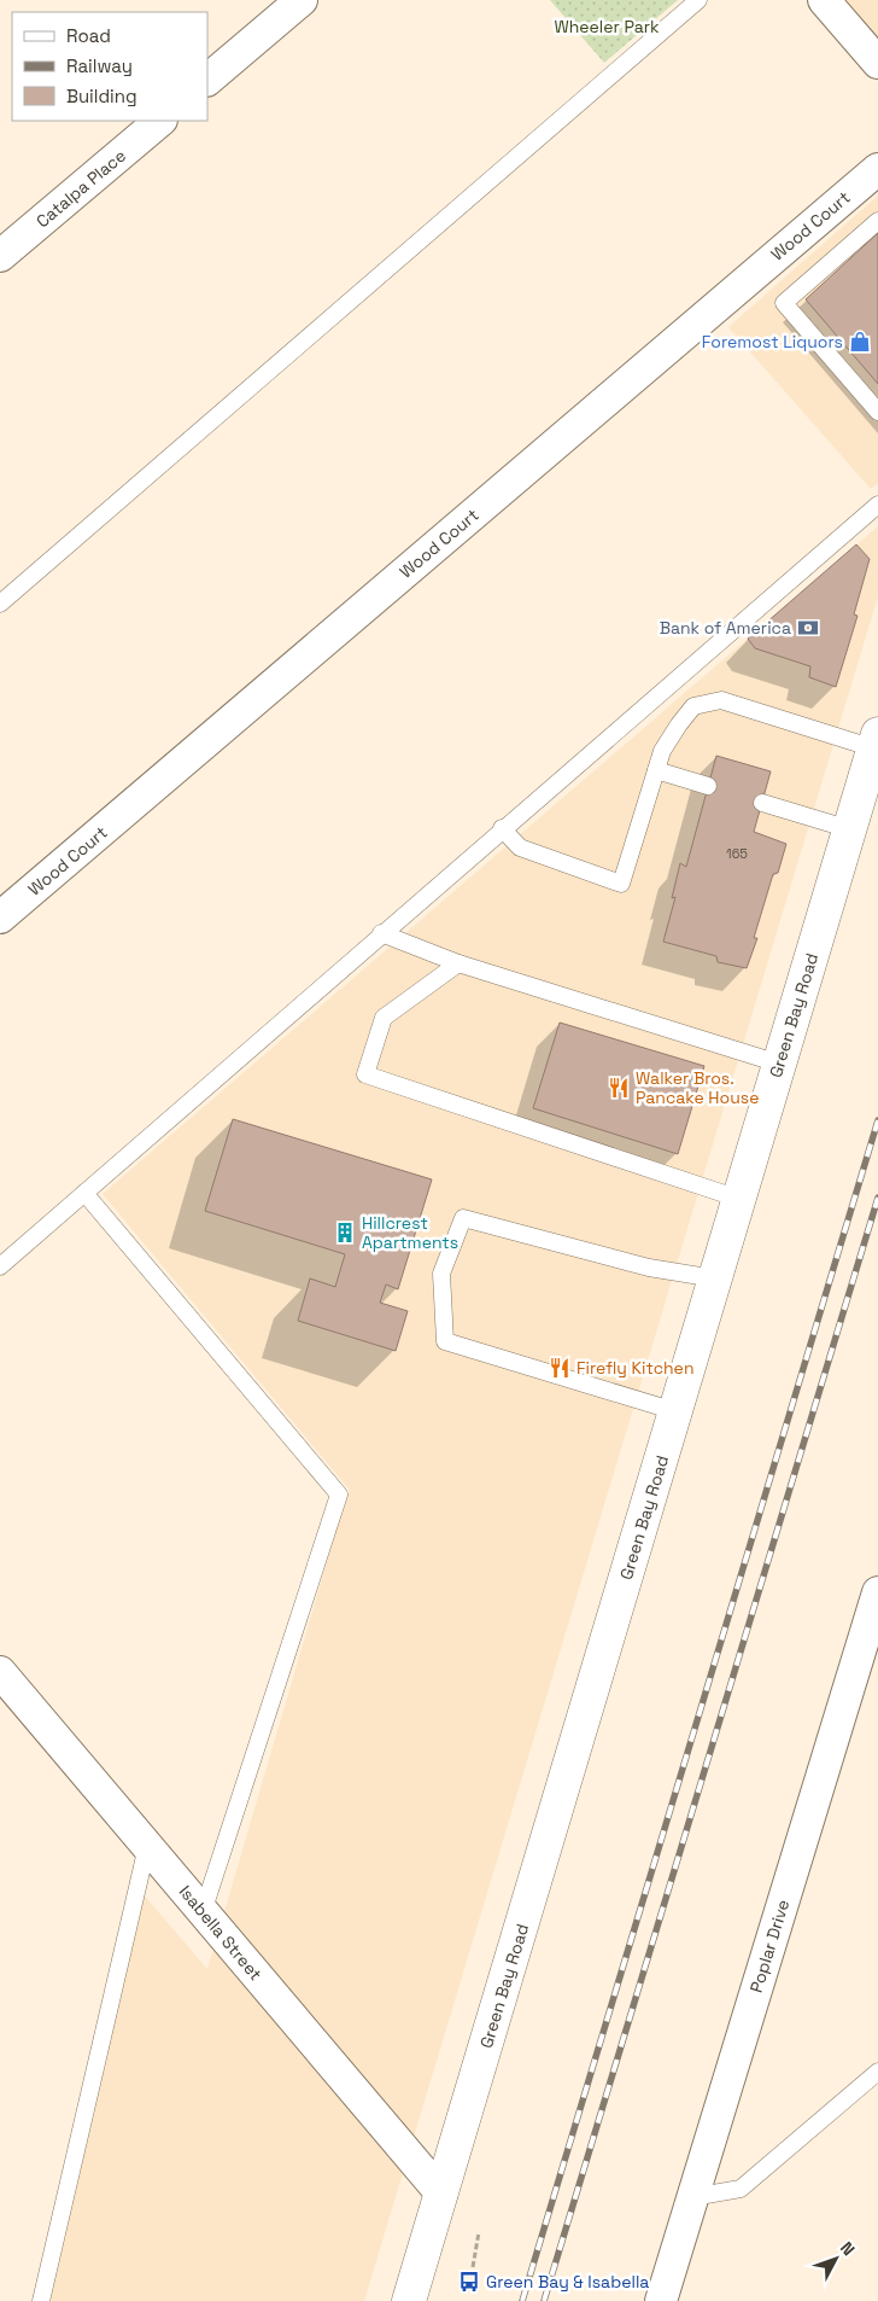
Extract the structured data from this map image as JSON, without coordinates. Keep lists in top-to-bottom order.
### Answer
{
  "streets": {
    "main road": ["Green Bay Road"],
    "street": [
      "Catalpa Place",
      "Wood Court",
      "Isabella Street",
      "Poplar Drive"
    ]
  },
  "crossings": [
    ["Green Bay Road", "Isabella Street"]
  ],
  "parks": ["Wheeler Park"],
  "places": {
    "shop": ["Foremost Liquors"],
    "bank": ["Bank of America"],
    "restaurant": ["Walker Bros. Pancake House", "Firefly Kitchen"],
    "building": ["Hillcrest Apartments"],
    "bus stop": ["Green Bay & Isabella"]
  },
  "house_numbers": ["165"],
  "legend": ["Road", "Railway", "Building"],
  "north": "top right"
}
